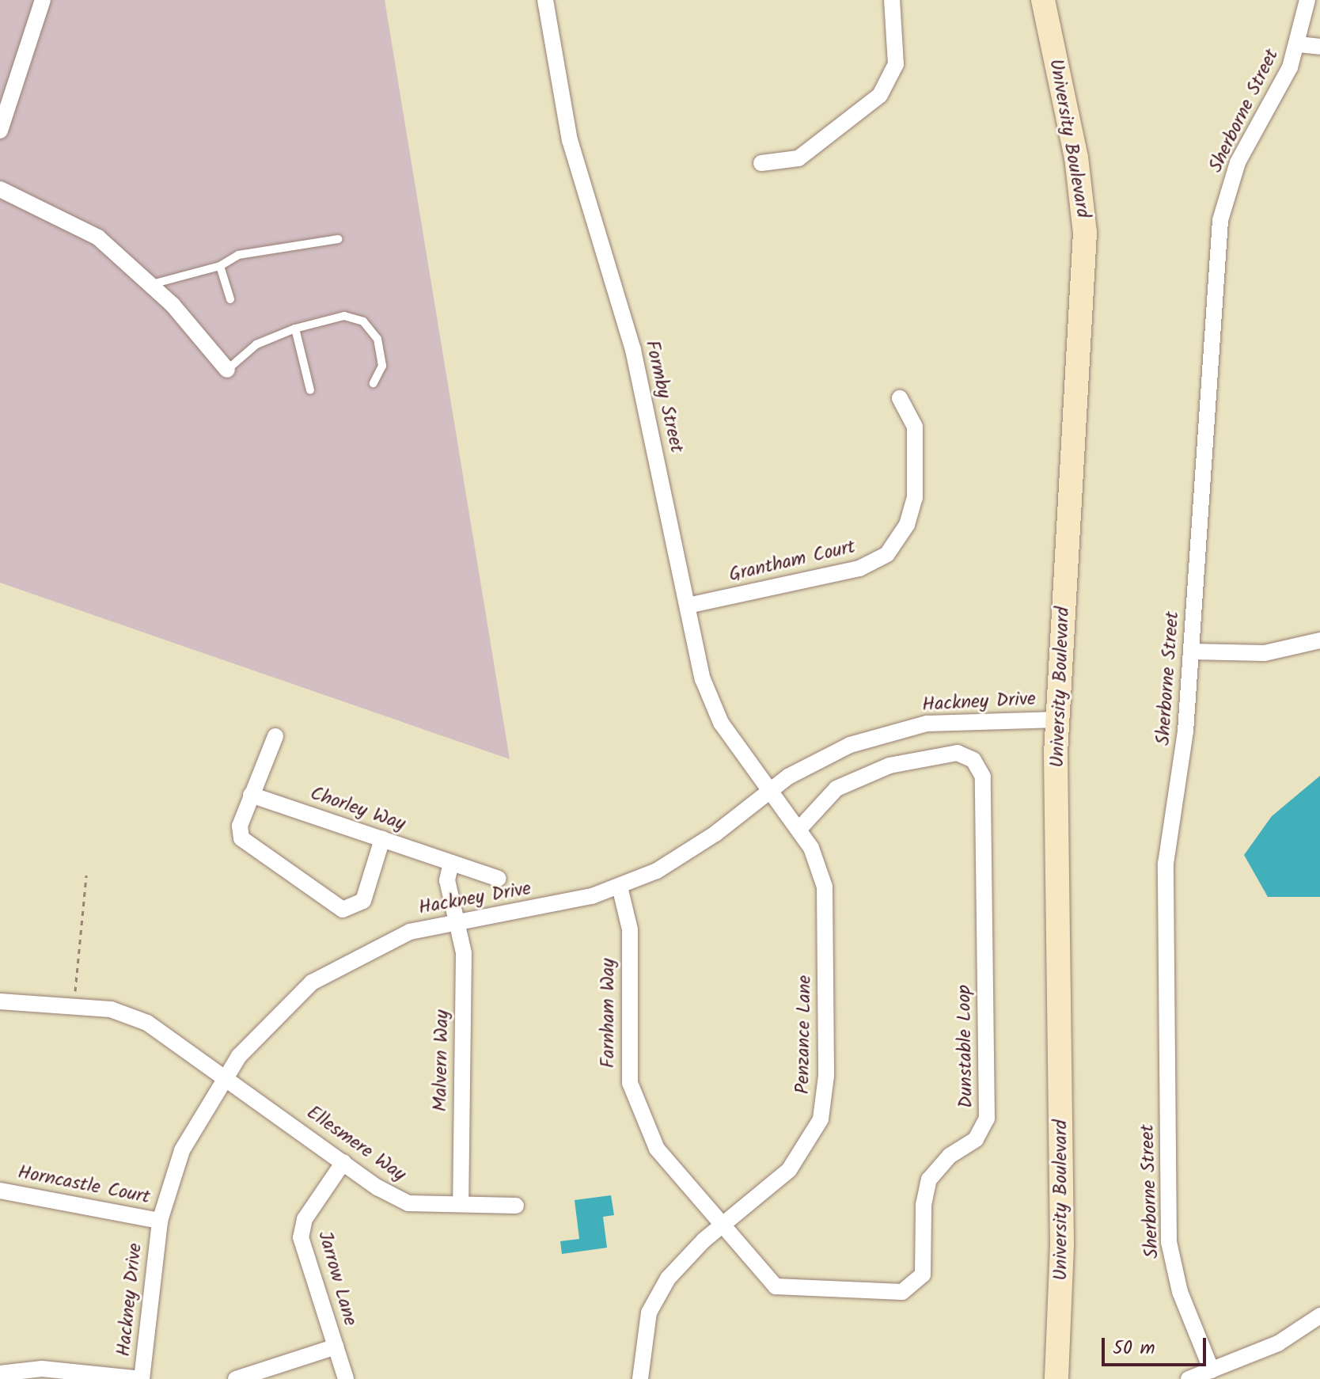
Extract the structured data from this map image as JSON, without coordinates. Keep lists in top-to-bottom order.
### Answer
{
  "streets": {
    "street": [
      "Sherborne Street",
      "University Boulevard",
      "Formby Street",
      "Grantham Court",
      "Hackney Drive",
      "Chorley Way",
      "Farnham Way",
      "Penzance Lane",
      "Dunstable Loop",
      "Malvern Way",
      "Ellesmere Way",
      "Horncastle Court",
      "Jarrow Lane"
    ]
  },
  "crossings": [
    ["University Boulevard", "Hackney Drive"],
    ["Formby Street", "Grantham Court"],
    ["Formby Street", "Hackney Drive"],
    ["Formby Street", "Penzance Lane"],
    ["Hackney Drive", "Farnham Way"],
    ["Hackney Drive", "Penzance Lane"],
    ["Hackney Drive", "Malvern Way"],
    ["Hackney Drive", "Ellesmere Way"],
    ["Hackney Drive", "Horncastle Court"],
    ["Farnham Way", "Penzance Lane"],
    ["Farnham Way", "Dunstable Loop"],
    ["Penzance Lane", "Dunstable Loop"],
    ["Malvern Way", "Ellesmere Way"],
    ["Ellesmere Way", "Jarrow Lane"]
  ],
  "scale_bar": "50 m"
}
